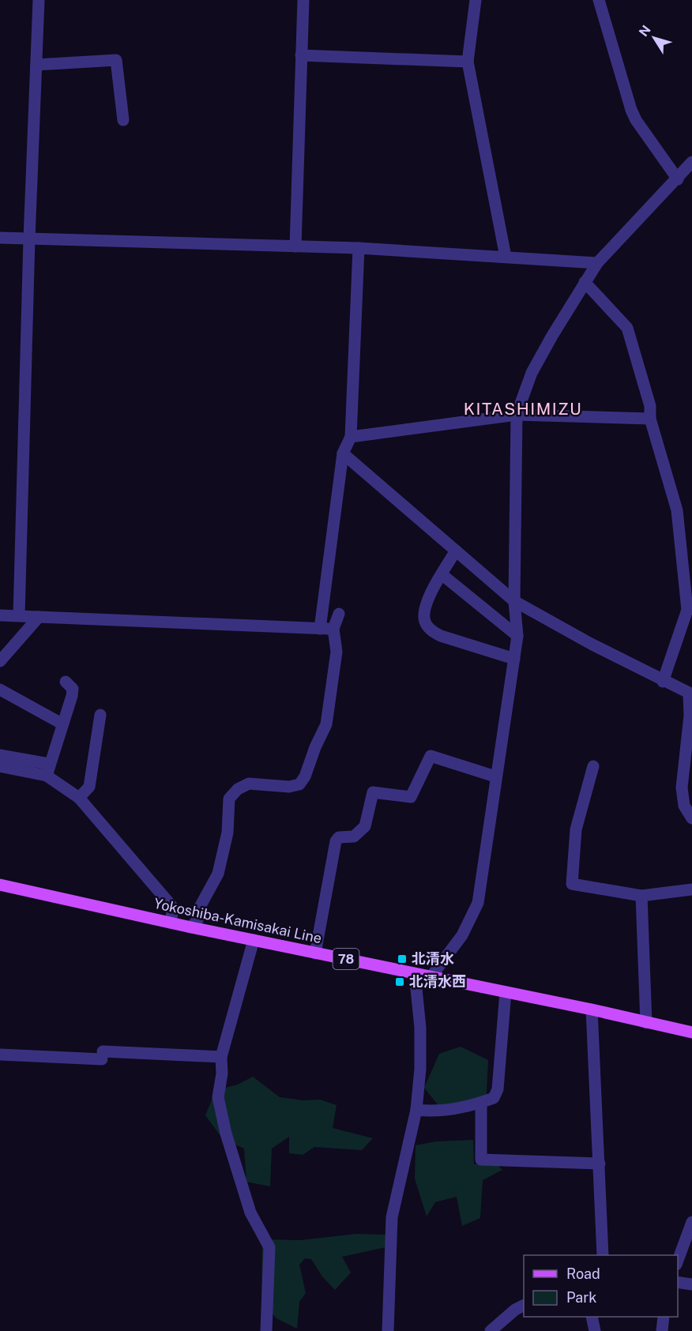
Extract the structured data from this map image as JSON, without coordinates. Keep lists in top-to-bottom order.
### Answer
{
  "streets": {
    "main road": ["Yokoshiba-Kamisakai Line", "78"]
  },
  "districts": ["KITASHIMIZU"],
  "places": {
    "transit": ["北清水", "北清水西"]
  },
  "legend": ["Road", "Park"],
  "north": "top left"
}
